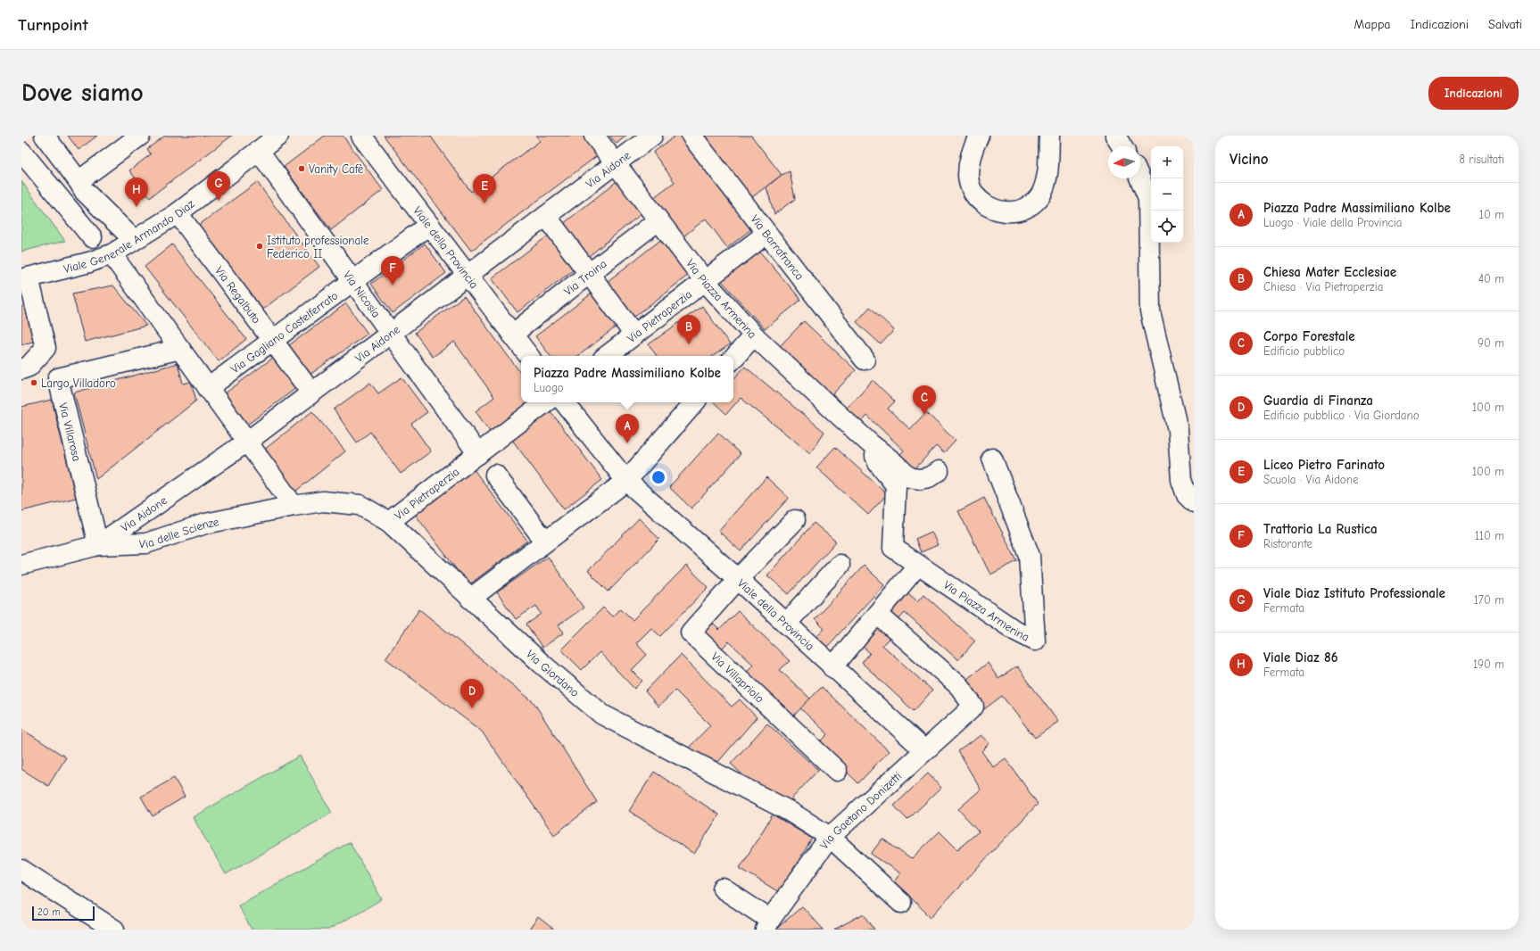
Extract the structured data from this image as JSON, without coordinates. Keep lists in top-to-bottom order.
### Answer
{
  "streets": {
    "street": [
      "Via Aidone",
      "Viale Generale Armando Diaz",
      "Viale della Provincia",
      "Via Barrafranca",
      "Via Troina",
      "Via Nicosia",
      "Via Regalbuto",
      "Via Piazza Armerina",
      "Via Pietraperzia",
      "Via Gagliano Castelferrato",
      "Via Villarosa",
      "Via delle Scienze",
      "Via Giordano",
      "Via Villapriolo",
      "Via Gaetano Donizetti"
    ]
  },
  "crossings": [
    ["Via Aidone", "Viale della Provincia"],
    ["Via Aidone", "Via Nicosia"],
    ["Via Aidone", "Via Regalbuto"],
    ["Via Aidone", "Via Piazza Armerina"],
    ["Via Aidone", "Via Villarosa"],
    ["Via Aidone", "Via delle Scienze"],
    ["Viale Generale Armando Diaz", "Via Nicosia"],
    ["Viale Generale Armando Diaz", "Via Regalbuto"],
    ["Viale della Provincia", "Via Troina"],
    ["Viale della Provincia", "Via Gagliano Castelferrato"],
    ["Viale della Provincia", "Via Villapriolo"],
    ["Viale della Provincia", "Via Gaetano Donizetti"],
    ["Via Barrafranca", "Via Pietraperzia"],
    ["Via Troina", "Via Piazza Armerina"],
    ["Via Nicosia", "Via Pietraperzia"],
    ["Via Nicosia", "Via Gagliano Castelferrato"],
    ["Via Regalbuto", "Via Gagliano Castelferrato"],
    ["Via Piazza Armerina", "Via Pietraperzia"],
    ["Via Pietraperzia", "Via Giordano"],
    ["Via Villarosa", "Via delle Scienze"],
    ["Via delle Scienze", "Via Giordano"],
    ["Via Giordano", "Via Gaetano Donizetti"]
  ],
  "places": ["Vanity Cafè", "Istituto professionale Federico II", "Largo Villadoro"],
  "scale_bar": "20 m",
  "north": "left",
  "page": {
    "header": "Turnpoint",
    "nav": ["Mappa", "Indicazioni", "Salvati"],
    "buttons": "Indicazioni",
    "title": "Dove siamo",
    "heading": ["Vicino", "8 risultati"],
    "map_buttons": ["+", "−"],
    "pins": [
      "G",
      "E",
      "H",
      "F",
      "B",
      "C",
      "A",
      "D"
    ],
    "list": [
      {
        "mark": "A",
        "name": "Piazza Padre Massimiliano Kolbe",
        "note": "Luogo · Viale della Provincia",
        "value": "10 m"
      },
      {
        "mark": "B",
        "name": "Chiesa Mater Ecclesiae",
        "note": "Chiesa · Via Pietraperzia",
        "value": "40 m"
      },
      {
        "mark": "C",
        "name": "Corpo Forestale",
        "note": "Edificio pubblico",
        "value": "90 m"
      },
      {
        "mark": "D",
        "name": "Guardia di Finanza",
        "note": "Edificio pubblico · Via Giordano",
        "value": "100 m"
      },
      {
        "mark": "E",
        "name": "Liceo Pietro Farinato",
        "note": "Scuola · Via Aidone",
        "value": "100 m"
      },
      {
        "mark": "F",
        "name": "Trattoria La Rustica",
        "note": "Ristorante",
        "value": "110 m"
      },
      {
        "mark": "G",
        "name": "Viale Diaz Istituto Professionale",
        "note": "Fermata",
        "value": "170 m"
      },
      {
        "mark": "H",
        "name": "Viale Diaz 86",
        "note": "Fermata",
        "value": "190 m"
      }
    ],
    "popup": ["Piazza Padre Massimiliano Kolbe", "Luogo"],
    "scale": "20 m"
  }
}
